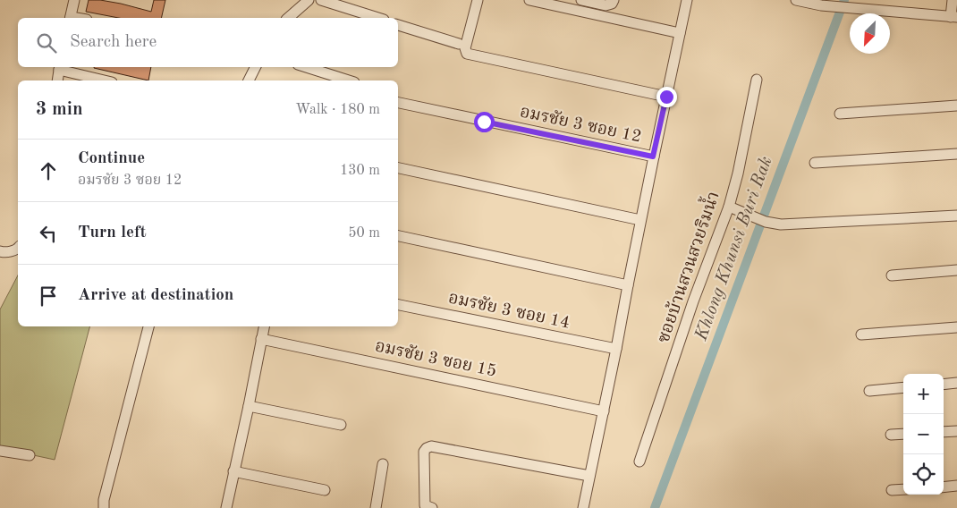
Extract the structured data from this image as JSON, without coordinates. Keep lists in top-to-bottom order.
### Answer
{
  "streets": {
    "street": [
      "อมรชัย 3 ซอย 12",
      "ซอยบ้านสวนสวยริมน้ำ",
      "อมรชัย 3 ซอย 14",
      "อมรชัย 3 ซอย 15"
    ]
  },
  "water": ["Khlong Khunsi Buri Rak"],
  "north": "bottom left",
  "page": {
    "search": "Search here",
    "heading": ["3 min", "Walk · 180 m"],
    "list": [
      ["Continue", "อมรชัย 3 ซอย 12", "130 m"],
      ["Turn left", "50 m"],
      "Arrive at destination"
    ],
    "map_buttons": ["+", "−"]
  }
}
